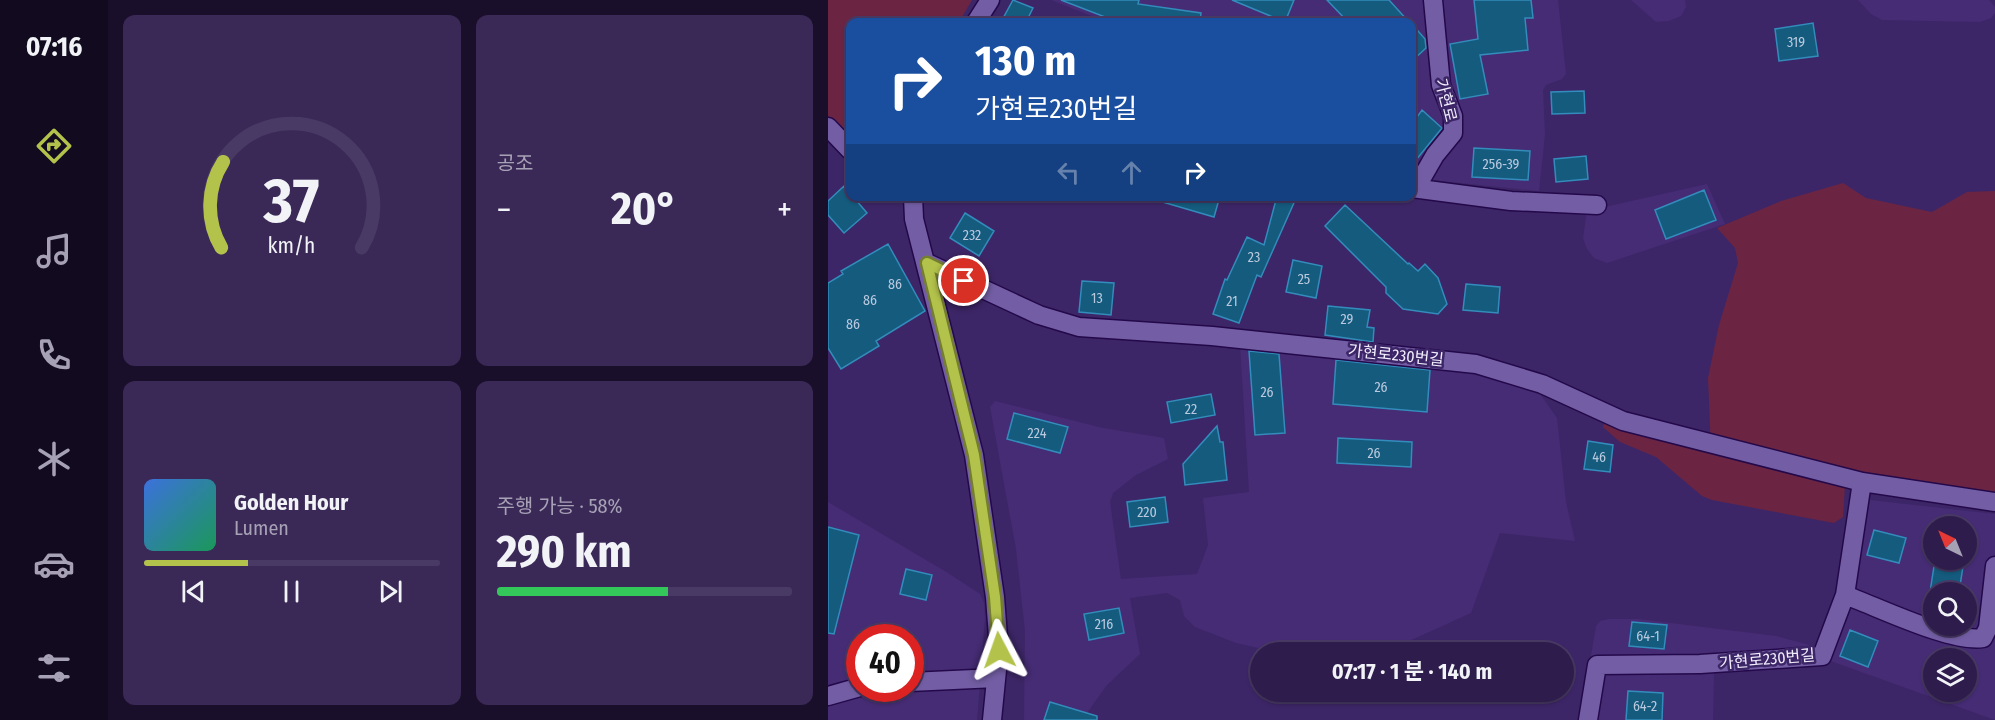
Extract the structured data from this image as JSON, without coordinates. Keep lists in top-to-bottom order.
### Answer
{
  "streets": {
    "street": ["가현로", "가현로230번길"]
  },
  "house_numbers": [
    "319",
    "256-39",
    "232",
    "23",
    "25",
    "86",
    "13",
    "86",
    "21",
    "29",
    "86",
    "26",
    "26",
    "22",
    "224",
    "26",
    "46",
    "220",
    "216",
    "64-1",
    "64-2"
  ],
  "north": "top left",
  "page": {
    "tabs": "07:16",
    "tile": [
      "공조",
      ["주행 가능 · 58%", "290 km"]
    ],
    "turn": ["130 m", "가현로230번길"],
    "heat": ["−", "20°", "+"],
    "song": ["Golden Hour", "Lumen"],
    "limit": "40",
    "trip": "07:17 · 1 분 · 140 m",
    "gauge": ["37", "km/h"]
  }
}
